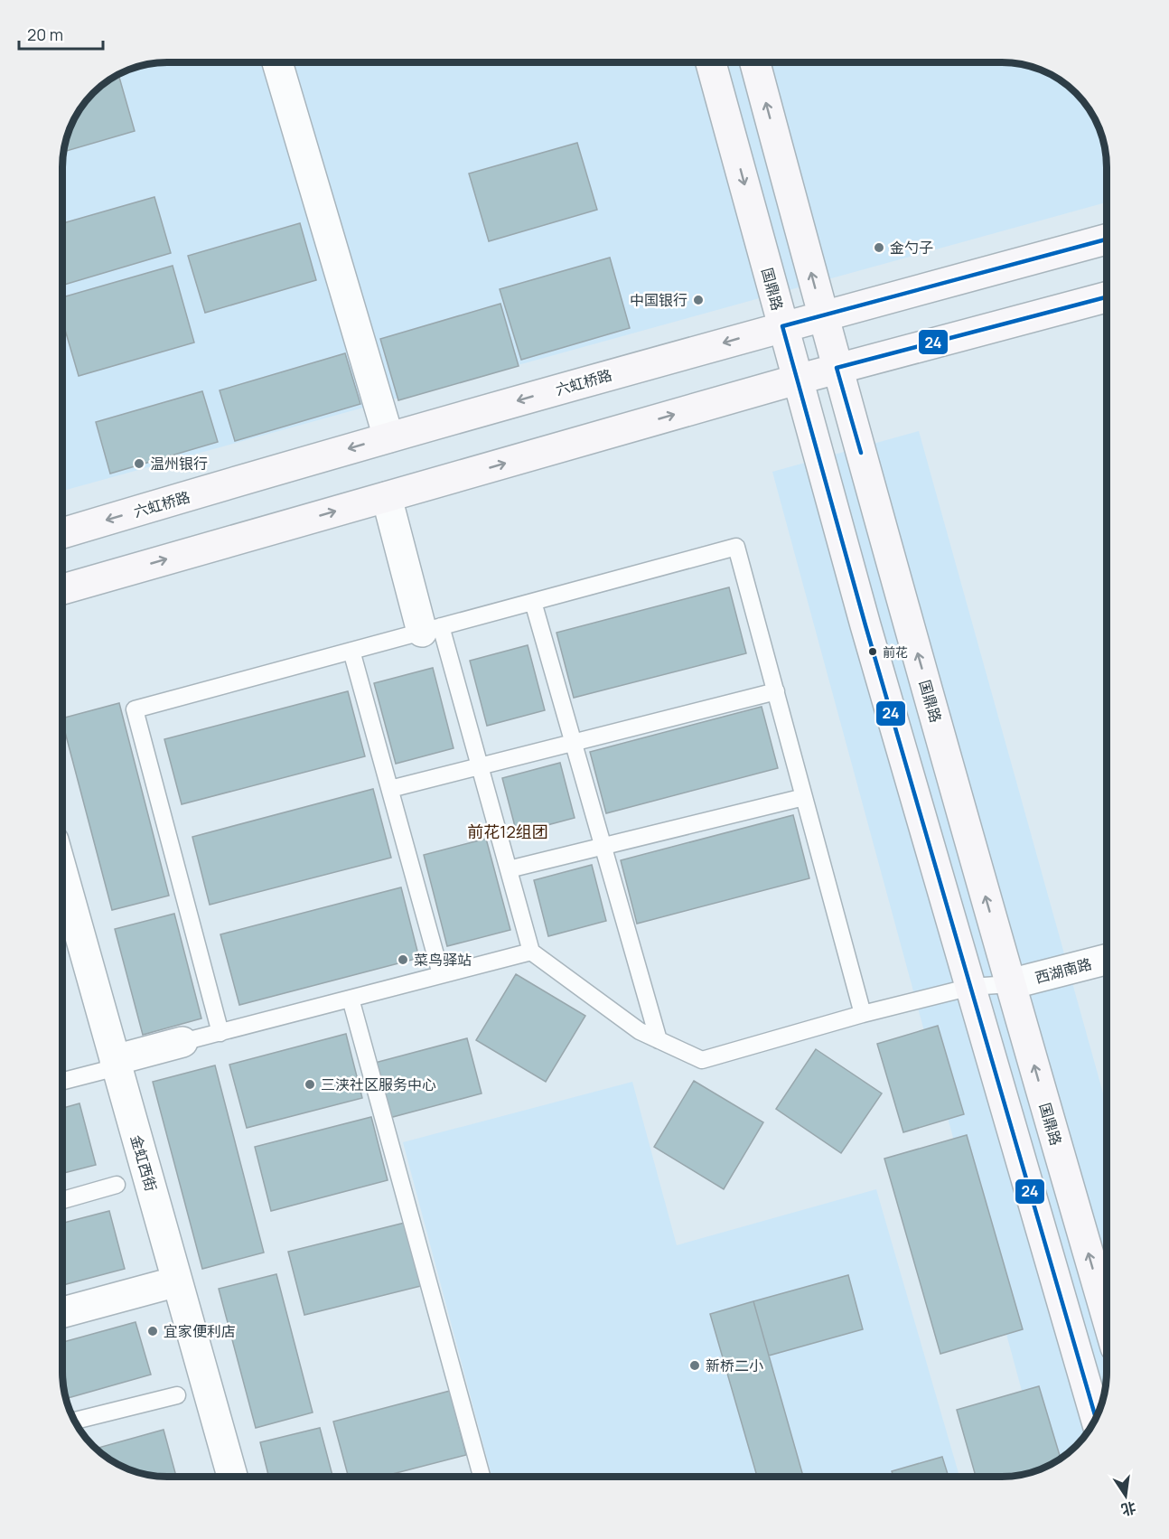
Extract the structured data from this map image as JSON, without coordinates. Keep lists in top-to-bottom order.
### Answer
{
  "streets": {
    "main road": ["国鼎路", "六虹桥路"],
    "street": ["西湖南路", "金虹西街"]
  },
  "crossings": [
    ["国鼎路", "六虹桥路"],
    ["国鼎路", "西湖南路"]
  ],
  "districts": ["前花12组团"],
  "places": [
    "金勺子",
    "中国银行",
    "温州银行",
    "前花",
    "菜鸟驿站",
    "三浃社区服务中心",
    "宜家便利店",
    "新桥二小"
  ],
  "lines": ["transit line 24"],
  "scale_bar": "20 m",
  "north": "bottom"
}
